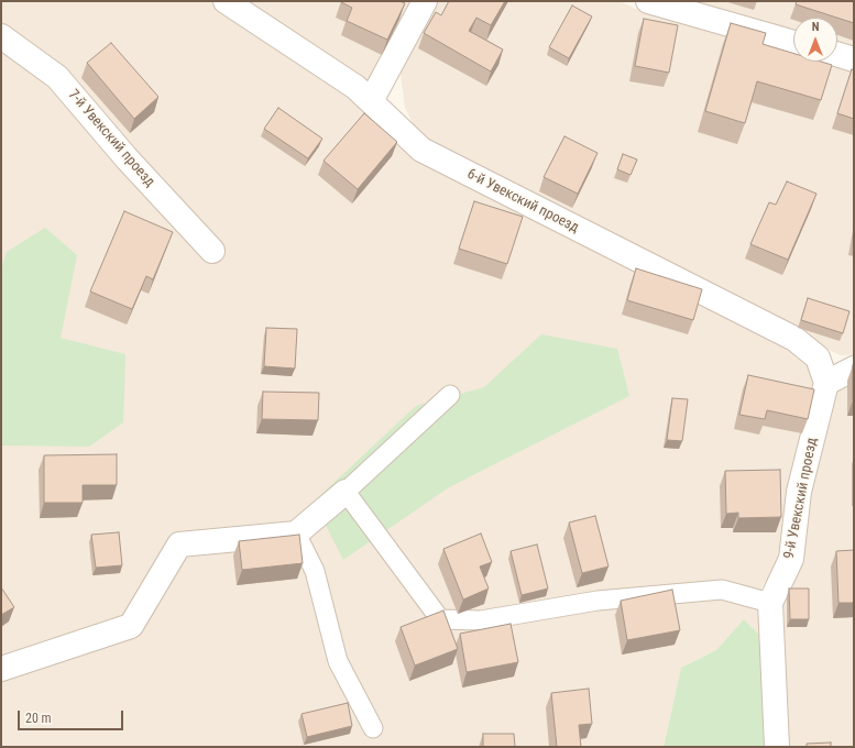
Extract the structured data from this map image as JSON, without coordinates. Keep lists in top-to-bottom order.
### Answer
{
  "streets": {
    "street": ["7-й Увекский проезд", "6-й Увекский проезд", "9-й Увекский проезд"]
  },
  "crossings": [
    ["6-й Увекский проезд", "9-й Увекский проезд"]
  ],
  "scale_bar": "20 m",
  "north": "top"
}
